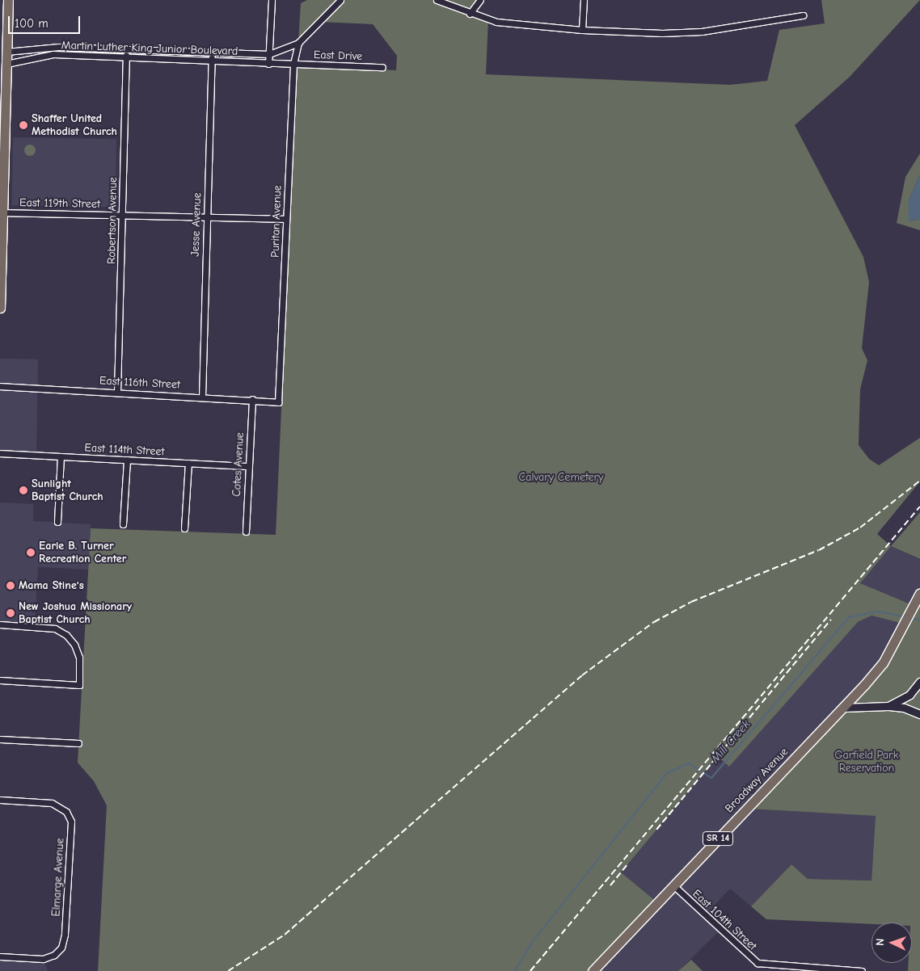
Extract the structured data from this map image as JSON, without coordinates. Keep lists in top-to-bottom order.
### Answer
{
  "streets": {
    "main road": ["Broadway Avenue", "SR 14"],
    "street": [
      "Martin Luther King Junior Boulevard",
      "East Drive",
      "East 119th Street",
      "Robertson Avenue",
      "Puritan Avenue",
      "Jesse Avenue",
      "East 116th Street",
      "East 114th Street",
      "Cotes Avenue",
      "Elmarge Avenue",
      "East 104th Street"
    ]
  },
  "crossings": [
    ["Martin Luther King Junior Boulevard", "East Drive"],
    ["Martin Luther King Junior Boulevard", "Robertson Avenue"],
    ["Martin Luther King Junior Boulevard", "Puritan Avenue"],
    ["Martin Luther King Junior Boulevard", "Jesse Avenue"],
    ["East Drive", "Puritan Avenue"],
    ["East 119th Street", "Robertson Avenue"],
    ["East 119th Street", "Puritan Avenue"],
    ["East 119th Street", "Jesse Avenue"],
    ["Robertson Avenue", "East 116th Street"],
    ["Puritan Avenue", "East 116th Street"],
    ["Jesse Avenue", "East 116th Street"],
    ["East 116th Street", "Cotes Avenue"],
    ["East 114th Street", "Cotes Avenue"],
    ["Broadway Avenue", "East 104th Street"]
  ],
  "water": ["Mill Creek"],
  "parks": ["Calvary Cemetery", "Garfield Park Reservation"],
  "places": [
    "Shaffer United Methodist Church",
    "Sunlight Baptist Church",
    "Earle B. Turner Recreation Center",
    "Mama Stine's",
    "New Joshua Missionary Baptist Church"
  ],
  "scale_bar": "100 m",
  "north": "left"
}
